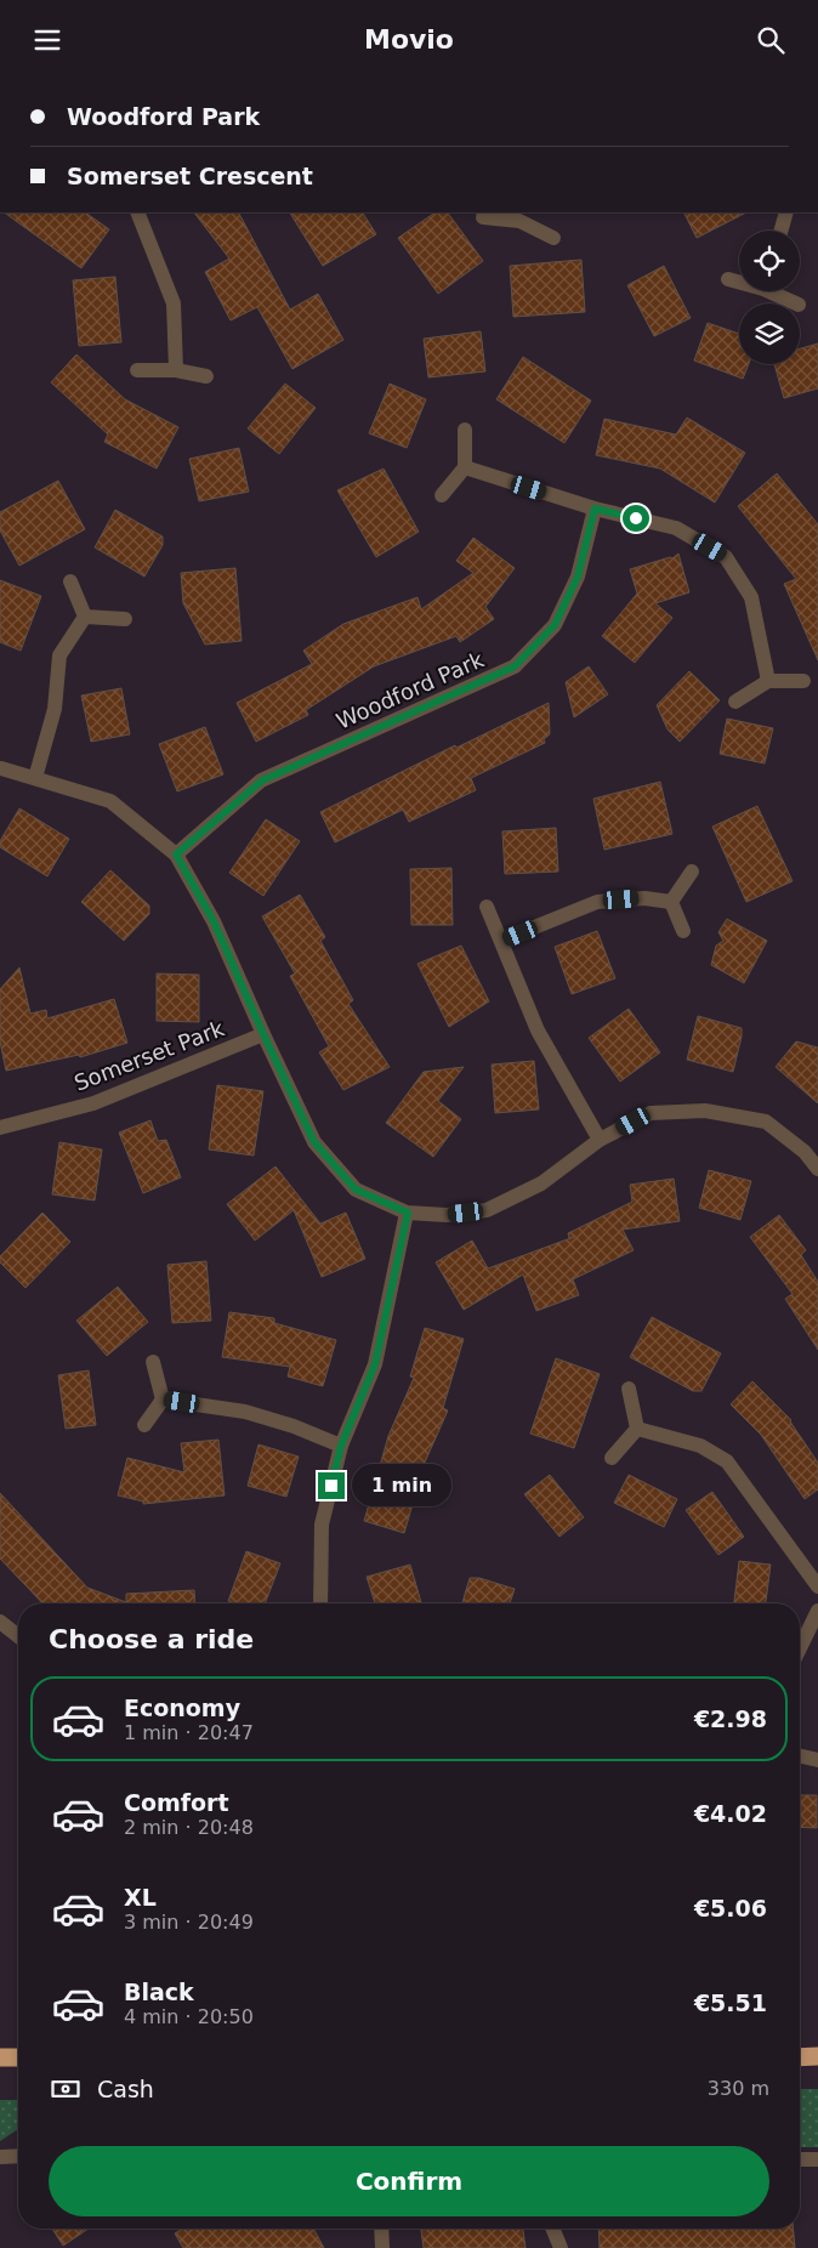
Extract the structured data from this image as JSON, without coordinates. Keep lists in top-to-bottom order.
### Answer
{
  "streets": {
    "street": ["Woodford Park", "Somerset Park"]
  },
  "page": {
    "header": "Movio",
    "banner": ["Woodford Park", "Somerset Crescent"],
    "bubble": "1 min",
    "heading": "Choose a ride",
    "list": [
      {
        "name": "Economy",
        "note": "1 min · 20:47",
        "value": "€2.98"
      },
      {
        "name": "Comfort",
        "note": "2 min · 20:48",
        "value": "€4.02"
      },
      {
        "name": "XL",
        "note": "3 min · 20:49",
        "value": "€5.06"
      },
      {
        "name": "Black",
        "note": "4 min · 20:50",
        "value": "€5.51"
      }
    ],
    "pay": ["Cash", "330 m"],
    "buttons": "Confirm"
  }
}
